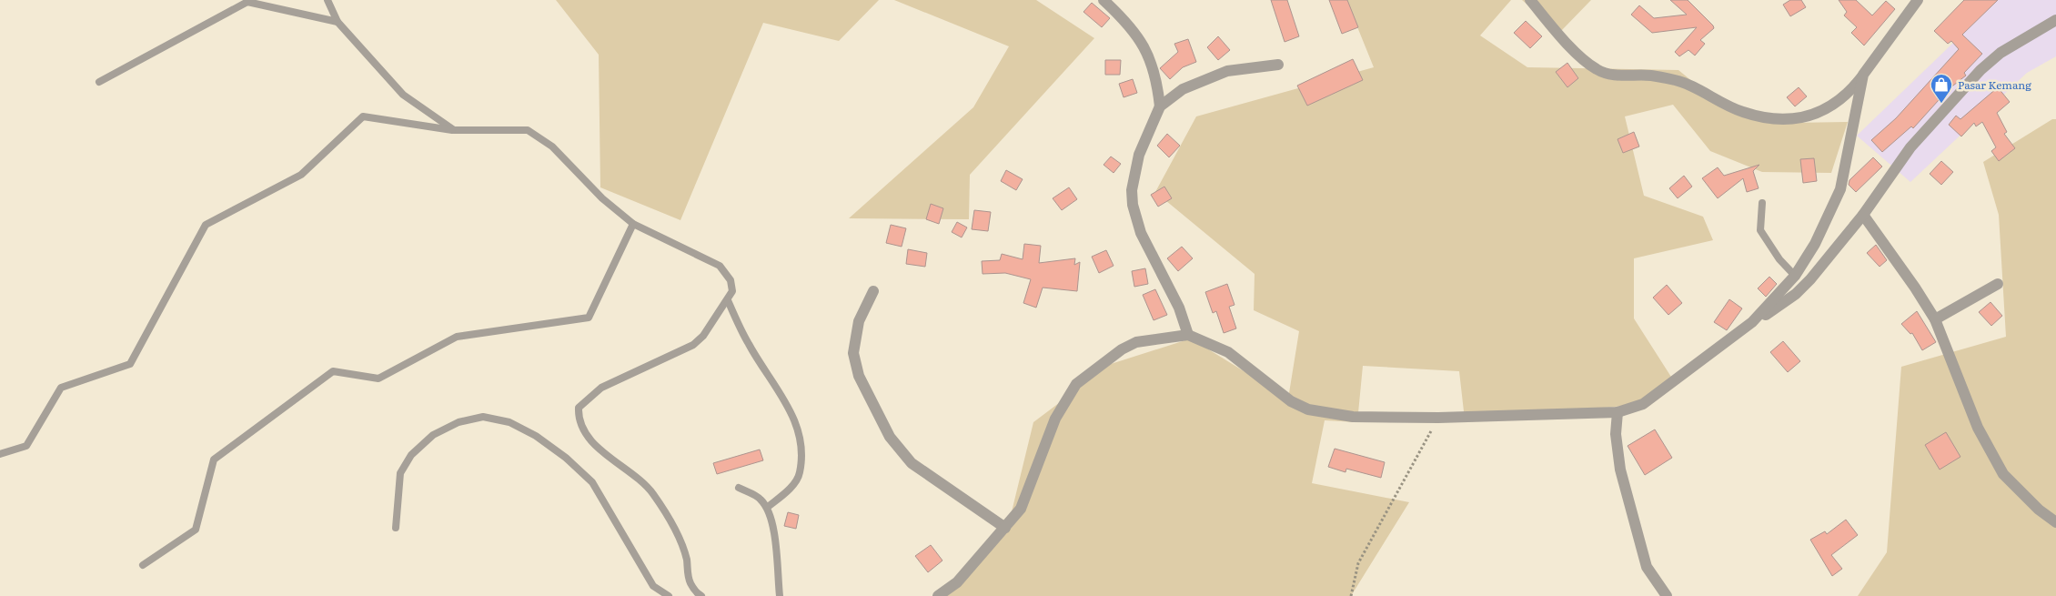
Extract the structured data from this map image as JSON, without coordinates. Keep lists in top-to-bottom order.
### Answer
{
  "places": {
    "shop": ["Pasar Kemang"]
  }
}
